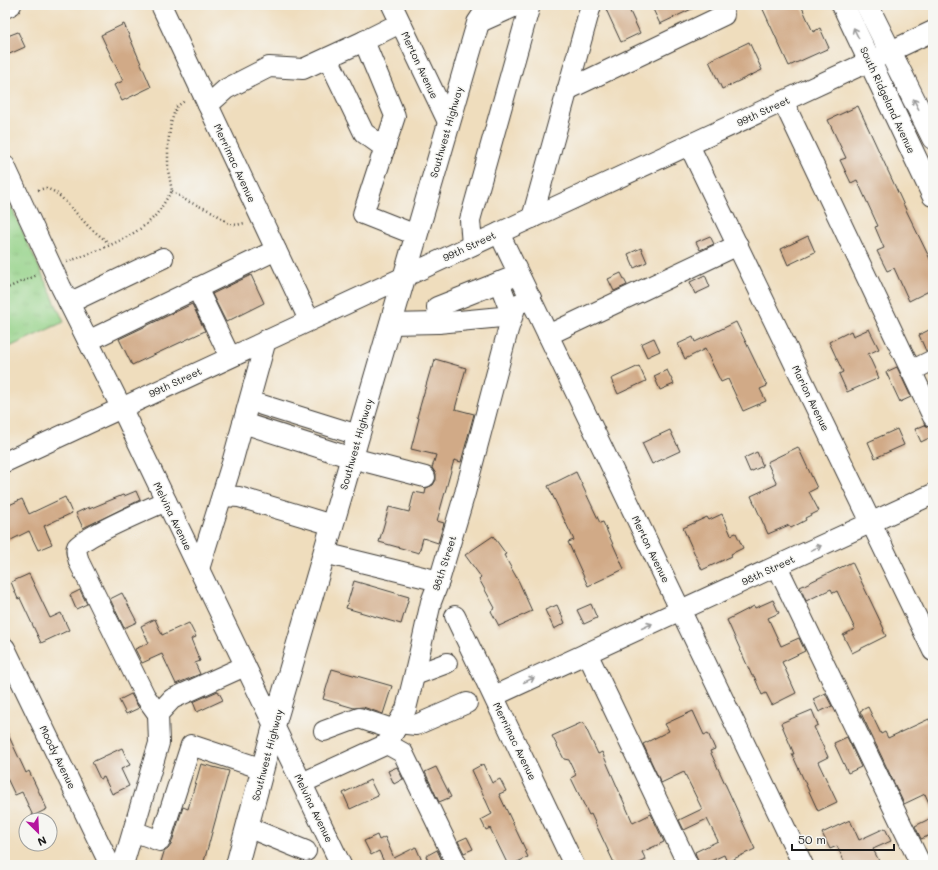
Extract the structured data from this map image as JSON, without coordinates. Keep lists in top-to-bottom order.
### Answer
{
  "streets": {
    "main road": ["South Ridgeland Avenue", "Southwest Highway"],
    "street": [
      "Merton Avenue",
      "99th Street",
      "Merrimac Avenue",
      "Marion Avenue",
      "Melvina Avenue",
      "98th Street",
      "Moody Avenue"
    ]
  },
  "crossings": [
    ["Merton Avenue", "99th Street"],
    ["Merton Avenue", "Southwest Highway"],
    ["Merton Avenue", "98th Street"],
    ["South Ridgeland Avenue", "99th Street"],
    ["99th Street", "Southwest Highway"],
    ["99th Street", "Merrimac Avenue"],
    ["99th Street", "Marion Avenue"],
    ["99th Street", "Melvina Avenue"],
    ["Southwest Highway", "Melvina Avenue"],
    ["Merrimac Avenue", "98th Street"],
    ["Marion Avenue", "98th Street"]
  ],
  "scale_bar": "50 m",
  "north": "bottom right"
}
